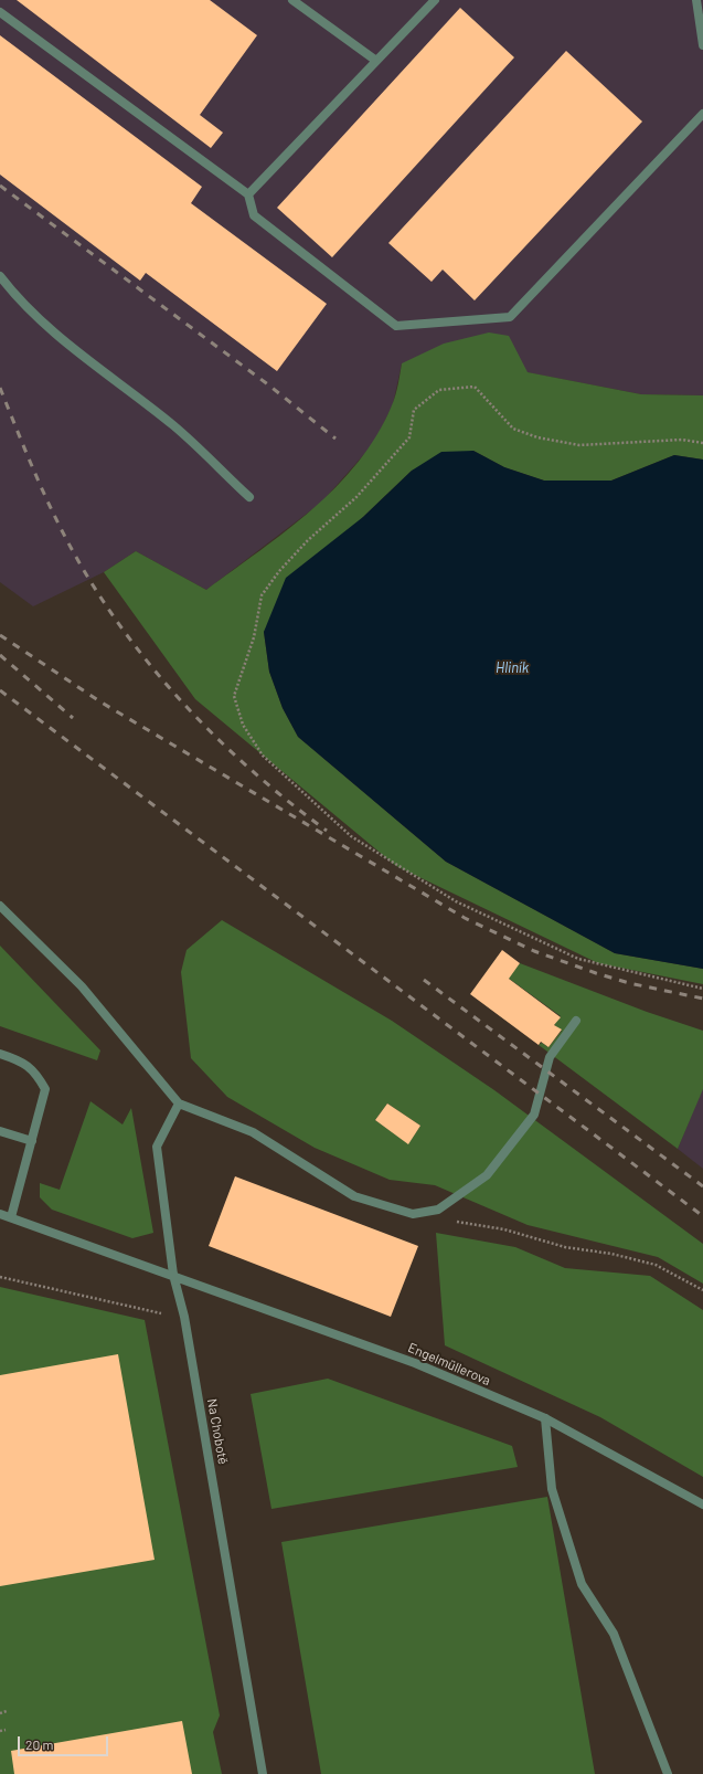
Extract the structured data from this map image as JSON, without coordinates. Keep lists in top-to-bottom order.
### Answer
{
  "streets": {
    "street": ["Engelmüllerova", "Na Chobotě"]
  },
  "crossings": [
    ["Engelmüllerova", "Na Chobotě"]
  ],
  "water": ["Hliník"],
  "scale_bar": "20 m"
}
